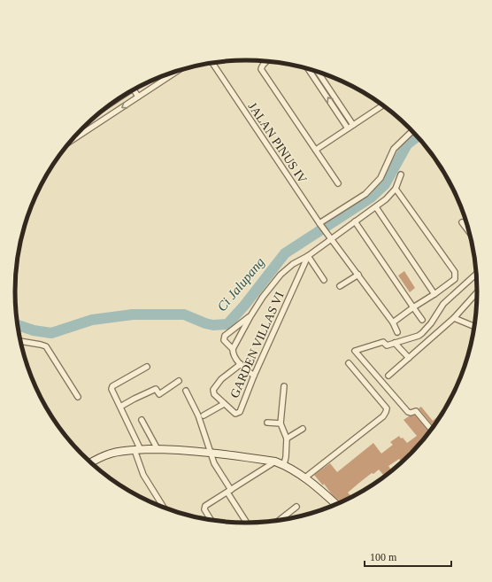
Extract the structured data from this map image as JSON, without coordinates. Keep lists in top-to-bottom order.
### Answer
{
  "streets": {
    "street": ["JALAN PINUS IV", "GARDEN VILLAS VI"]
  },
  "water": ["Ci Jalupang"],
  "scale_bar": "100 m"
}
